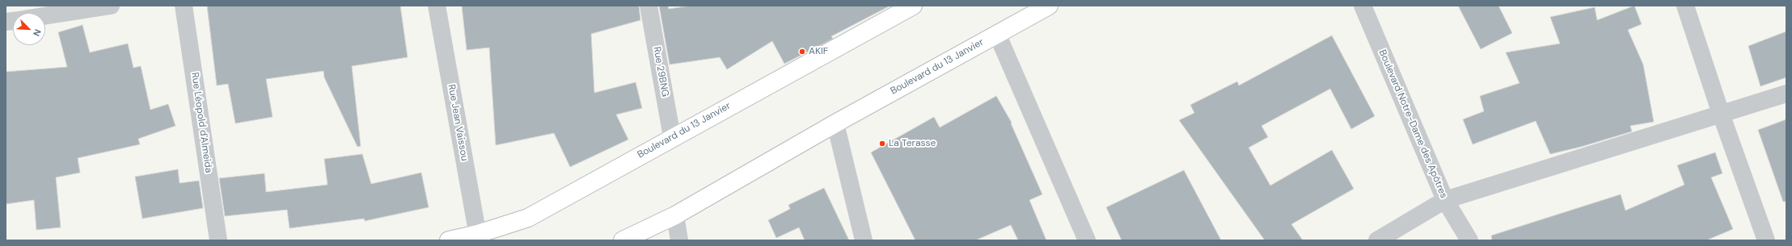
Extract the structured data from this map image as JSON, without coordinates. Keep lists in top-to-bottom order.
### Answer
{
  "streets": {
    "highway": ["Boulevard du 13 Janvier"],
    "street": [
      "Rue 29BNG",
      "Rue Léopold d'Almeida",
      "Rue Jean Vaissou",
      "Boulevard Notre-Dame des Apôtres"
    ]
  },
  "crossings": [
    ["Boulevard du 13 Janvier", "Rue 29BNG"],
    ["Boulevard du 13 Janvier", "Rue Jean Vaissou"]
  ],
  "places": ["AKIF", "La Terasse"],
  "north": "bottom right"
}
